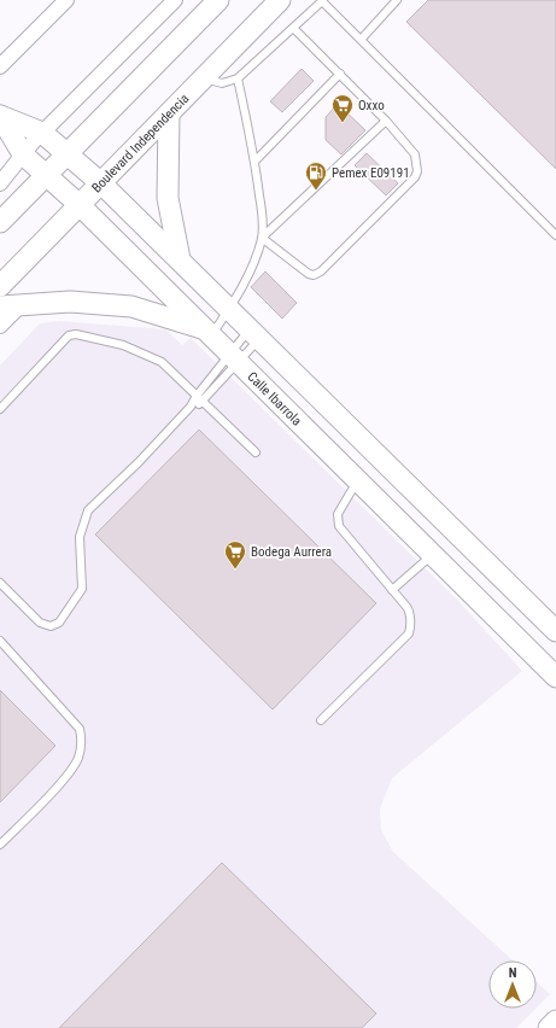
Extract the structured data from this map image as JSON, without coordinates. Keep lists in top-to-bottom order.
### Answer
{
  "streets": {
    "main road": ["Boulevard Independencia", "Calle Ibarrola"]
  },
  "crossings": [
    ["Boulevard Independencia", "Calle Ibarrola"]
  ],
  "places": {
    "supermarket": ["Oxxo", "Bodega Aurrera"],
    "fuel station": ["Pemex E09191"]
  },
  "north": "top"
}
